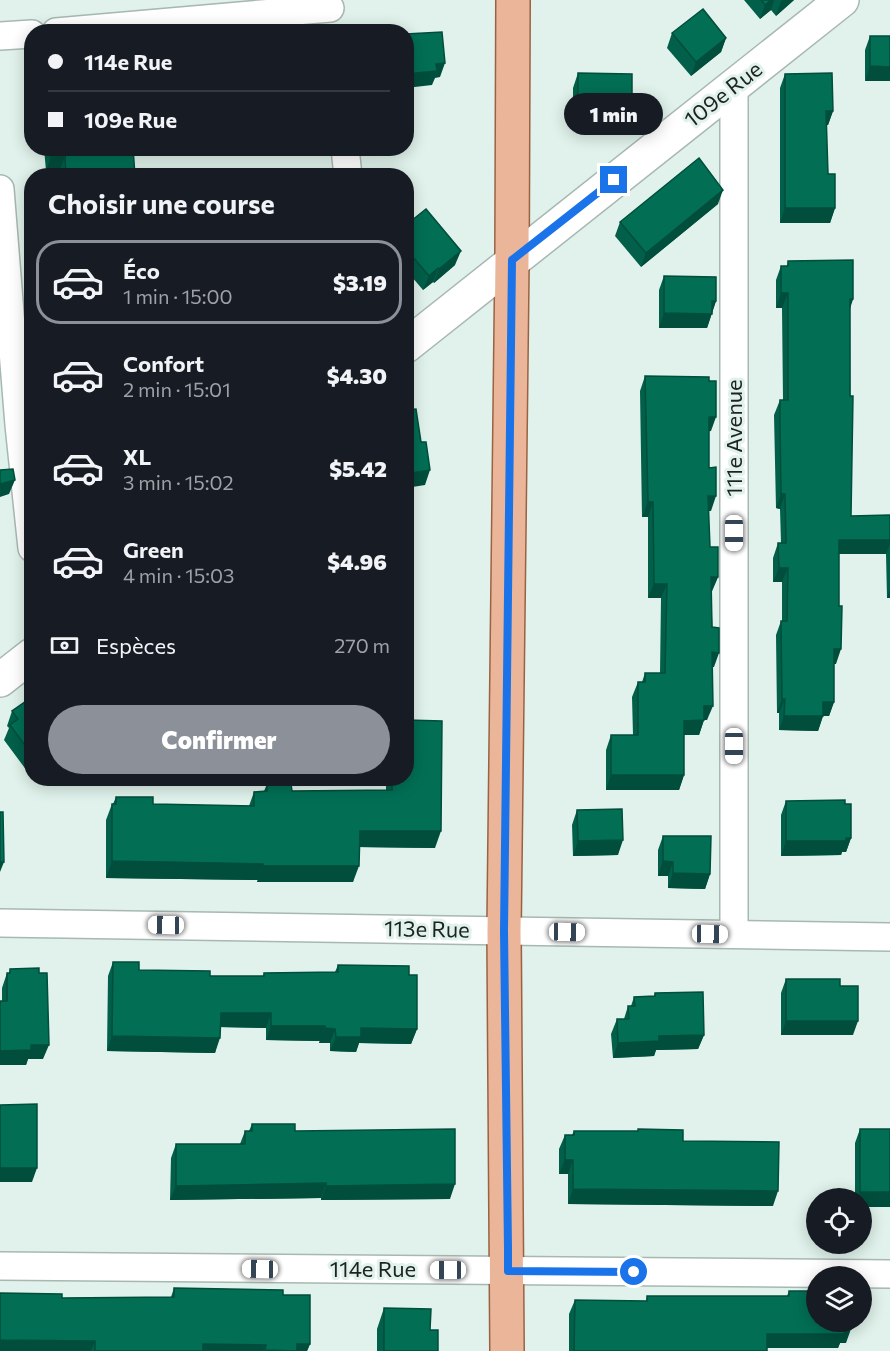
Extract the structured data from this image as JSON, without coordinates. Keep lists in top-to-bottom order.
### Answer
{
  "streets": {
    "street": [
      "109e Rue",
      "111e Avenue",
      "113e Rue",
      "114e Rue"
    ]
  },
  "crossings": [
    ["109e Rue", "111e Avenue"],
    ["111e Avenue", "113e Rue"]
  ],
  "page": {
    "banner": ["114e Rue", "109e Rue"],
    "bubble": "1 min",
    "heading": "Choisir une course",
    "list": [
      {
        "name": "Éco",
        "note": "1 min · 15:00",
        "value": "$3.19"
      },
      {
        "name": "Confort",
        "note": "2 min · 15:01",
        "value": "$4.30"
      },
      {
        "name": "XL",
        "note": "3 min · 15:02",
        "value": "$5.42"
      },
      {
        "name": "Green",
        "note": "4 min · 15:03",
        "value": "$4.96"
      }
    ],
    "pay": ["Espèces", "270 m"],
    "buttons": "Confirmer"
  }
}
